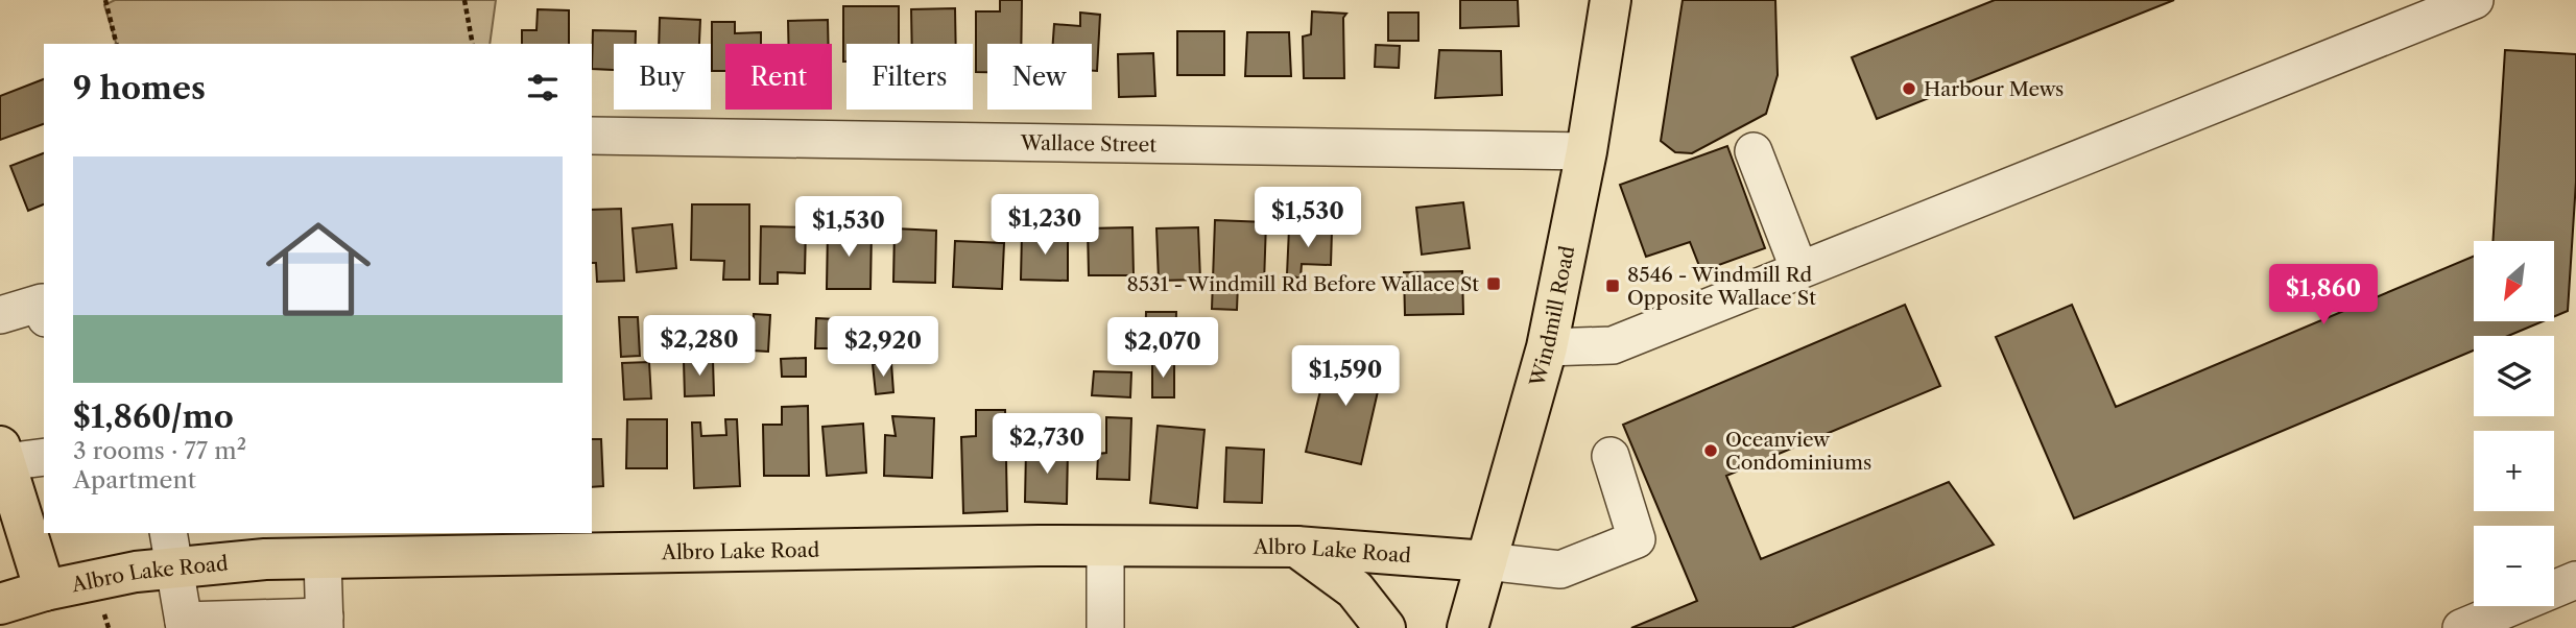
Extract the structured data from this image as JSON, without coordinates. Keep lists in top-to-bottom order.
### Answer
{
  "streets": {
    "main road": ["Windmill Road", "Albro Lake Road"],
    "street": ["Wallace Street"]
  },
  "crossings": [
    ["Wallace Street", "Windmill Road"],
    ["Windmill Road", "Albro Lake Road"]
  ],
  "places": {
    "other": ["Harbour Mews", "Oceanview Condominiums"],
    "transit": ["8531 - Windmill Rd Before Wallace St", "8546 - Windmill Rd Opposite Wallace St"]
  },
  "north": "bottom left",
  "page": {
    "chip": [
      "Buy",
      "Rent",
      "Filters",
      "New"
    ],
    "heading": "9 homes",
    "list": [
      {
        "name": "$1,860/mo",
        "note": "3 rooms · 77 m² · Apartment"
      }
    ],
    "price": [
      "$1,530",
      "$1,230",
      "$1,530",
      "$1,860",
      "$2,280",
      "$2,920",
      "$2,070",
      "$1,590",
      "$2,730"
    ],
    "map_buttons": ["+", "−"]
  }
}
